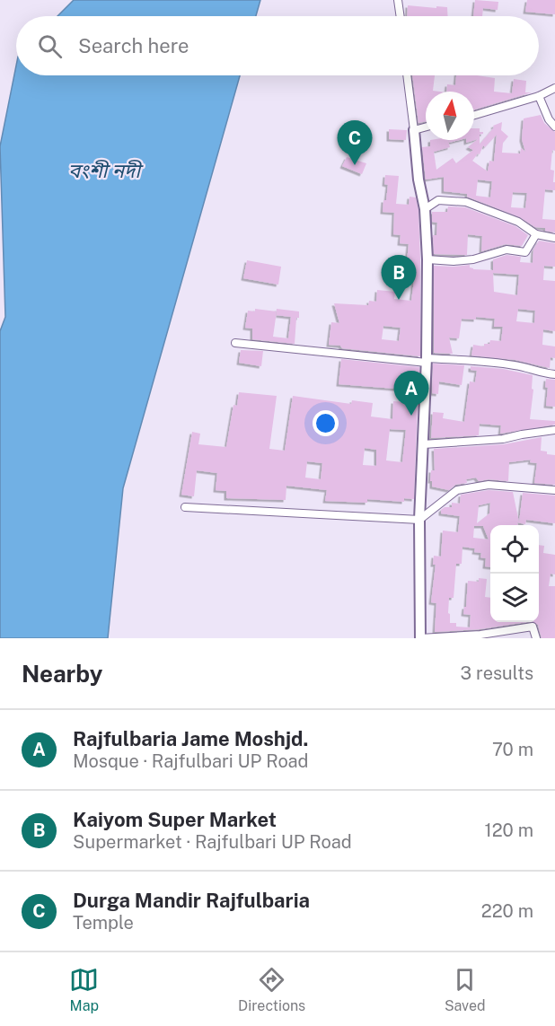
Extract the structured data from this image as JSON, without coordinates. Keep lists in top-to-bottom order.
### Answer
{
  "water": ["বংশী নদী"],
  "north": "top",
  "page": {
    "search": "Search here",
    "pins": ["C", "B", "A"],
    "heading": ["Nearby", "3 results"],
    "list": [
      {
        "mark": "A",
        "name": "Rajfulbaria Jame Moshjd.",
        "note": "Mosque · Rajfulbari UP Road",
        "value": "70 m"
      },
      {
        "mark": "B",
        "name": "Kaiyom Super Market",
        "note": "Supermarket · Rajfulbari UP Road",
        "value": "120 m"
      },
      {
        "mark": "C",
        "name": "Durga Mandir Rajfulbaria",
        "note": "Temple",
        "value": "220 m"
      }
    ],
    "nav": ["Map", "Directions", "Saved"]
  }
}
